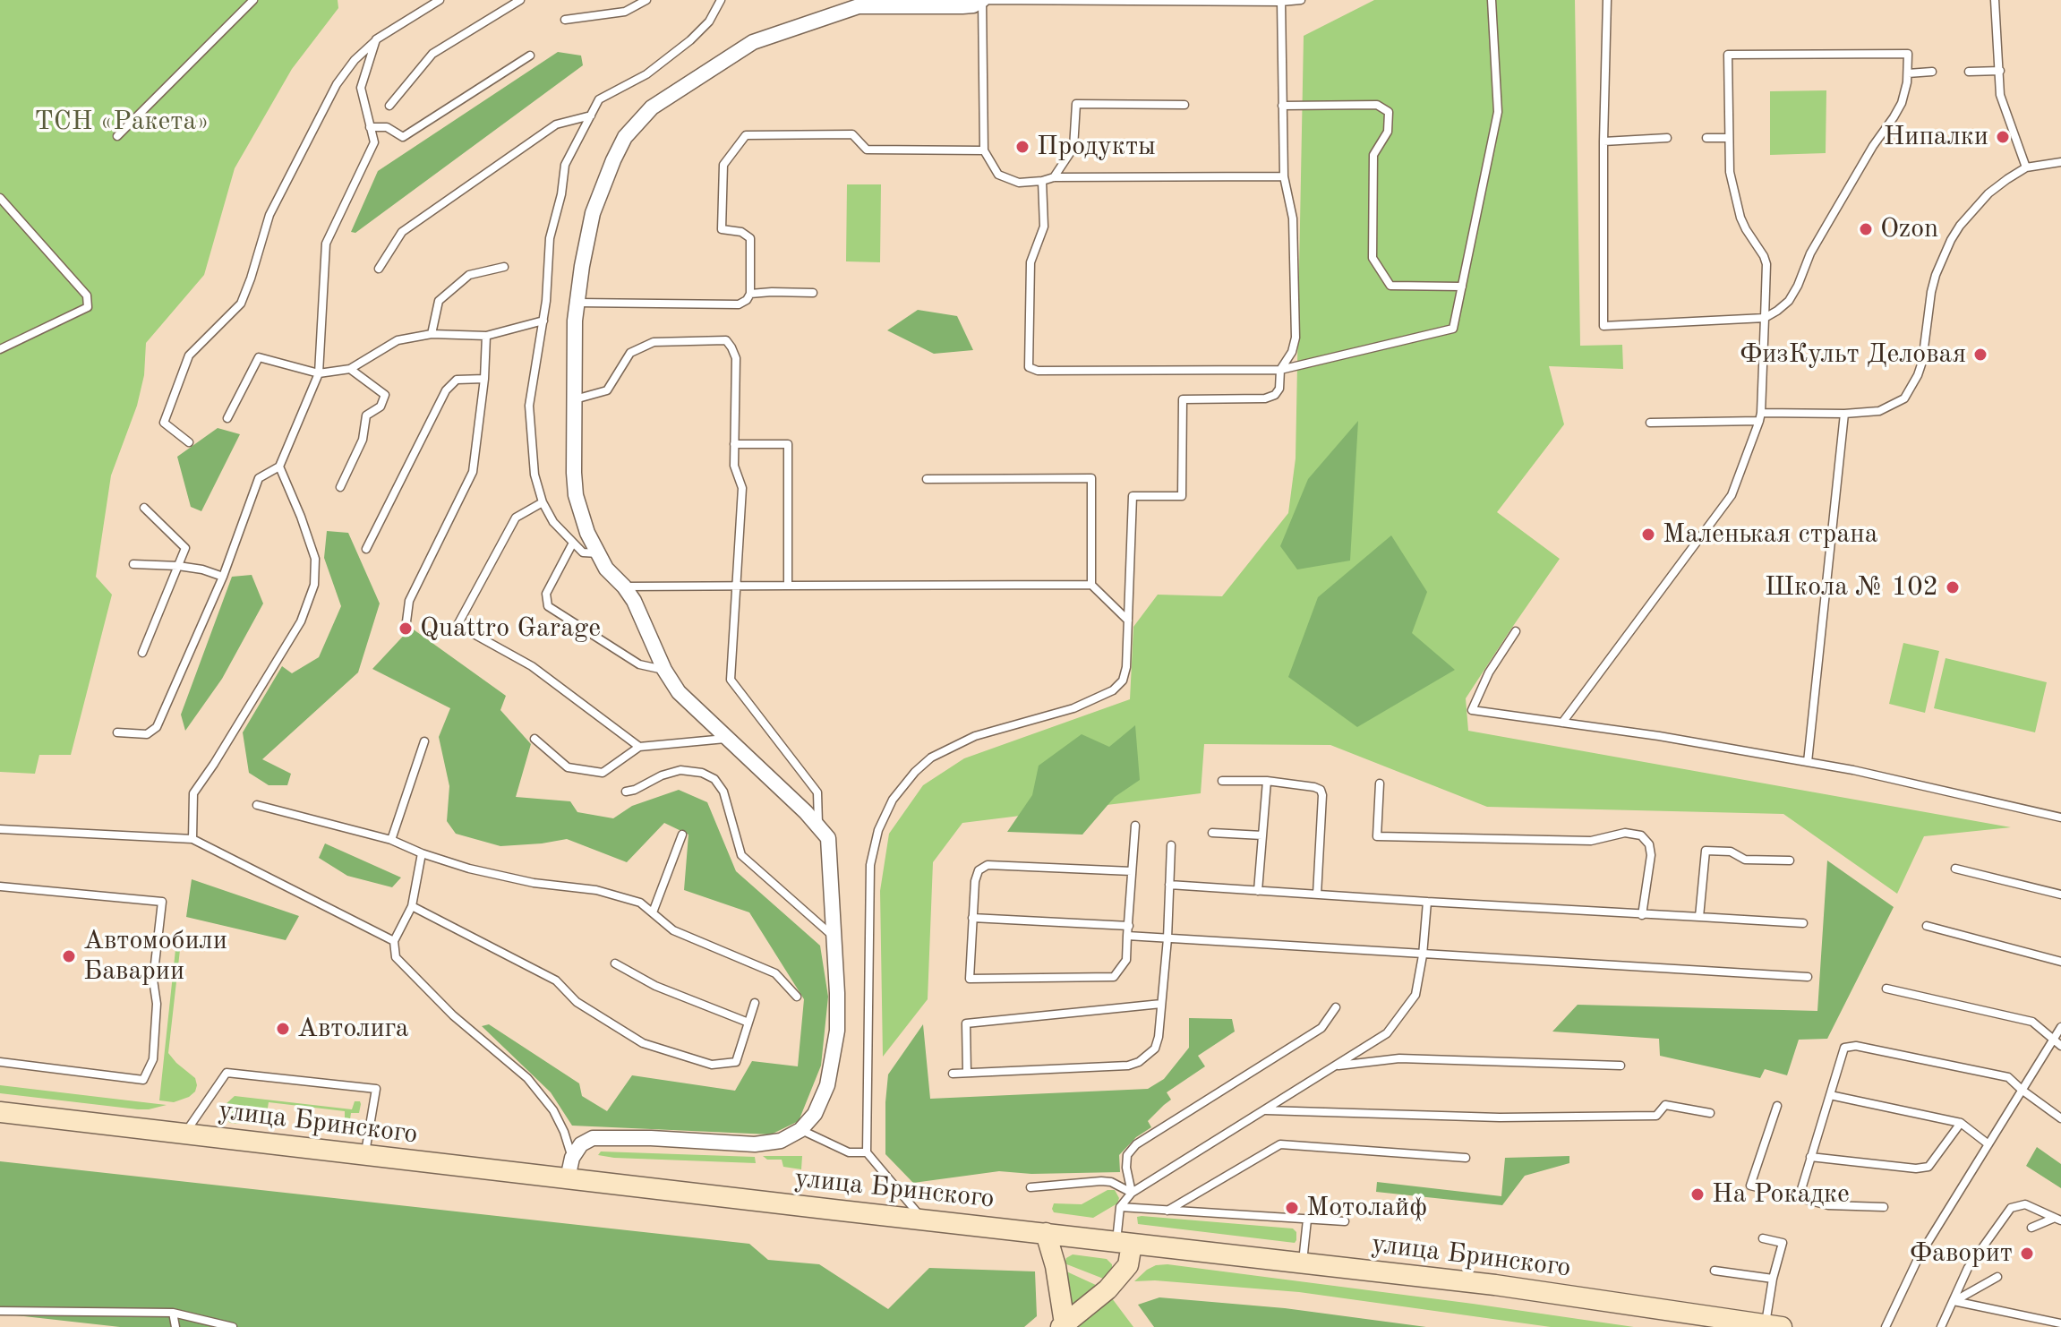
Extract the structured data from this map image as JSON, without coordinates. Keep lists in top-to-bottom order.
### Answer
{
  "streets": {
    "main road": ["улица Бринского"]
  },
  "parks": ["ТСН «Ракета»"],
  "places": [
    "Нипалки",
    "Продукты",
    "Ozon",
    "ФизКульт Деловая",
    "Маленькая страна",
    "Школа № 102",
    "Quattro Garage",
    "Автомобили Баварии",
    "Автолига",
    "На Рокадке",
    "Мотолайф",
    "Фаворит"
  ]
}
